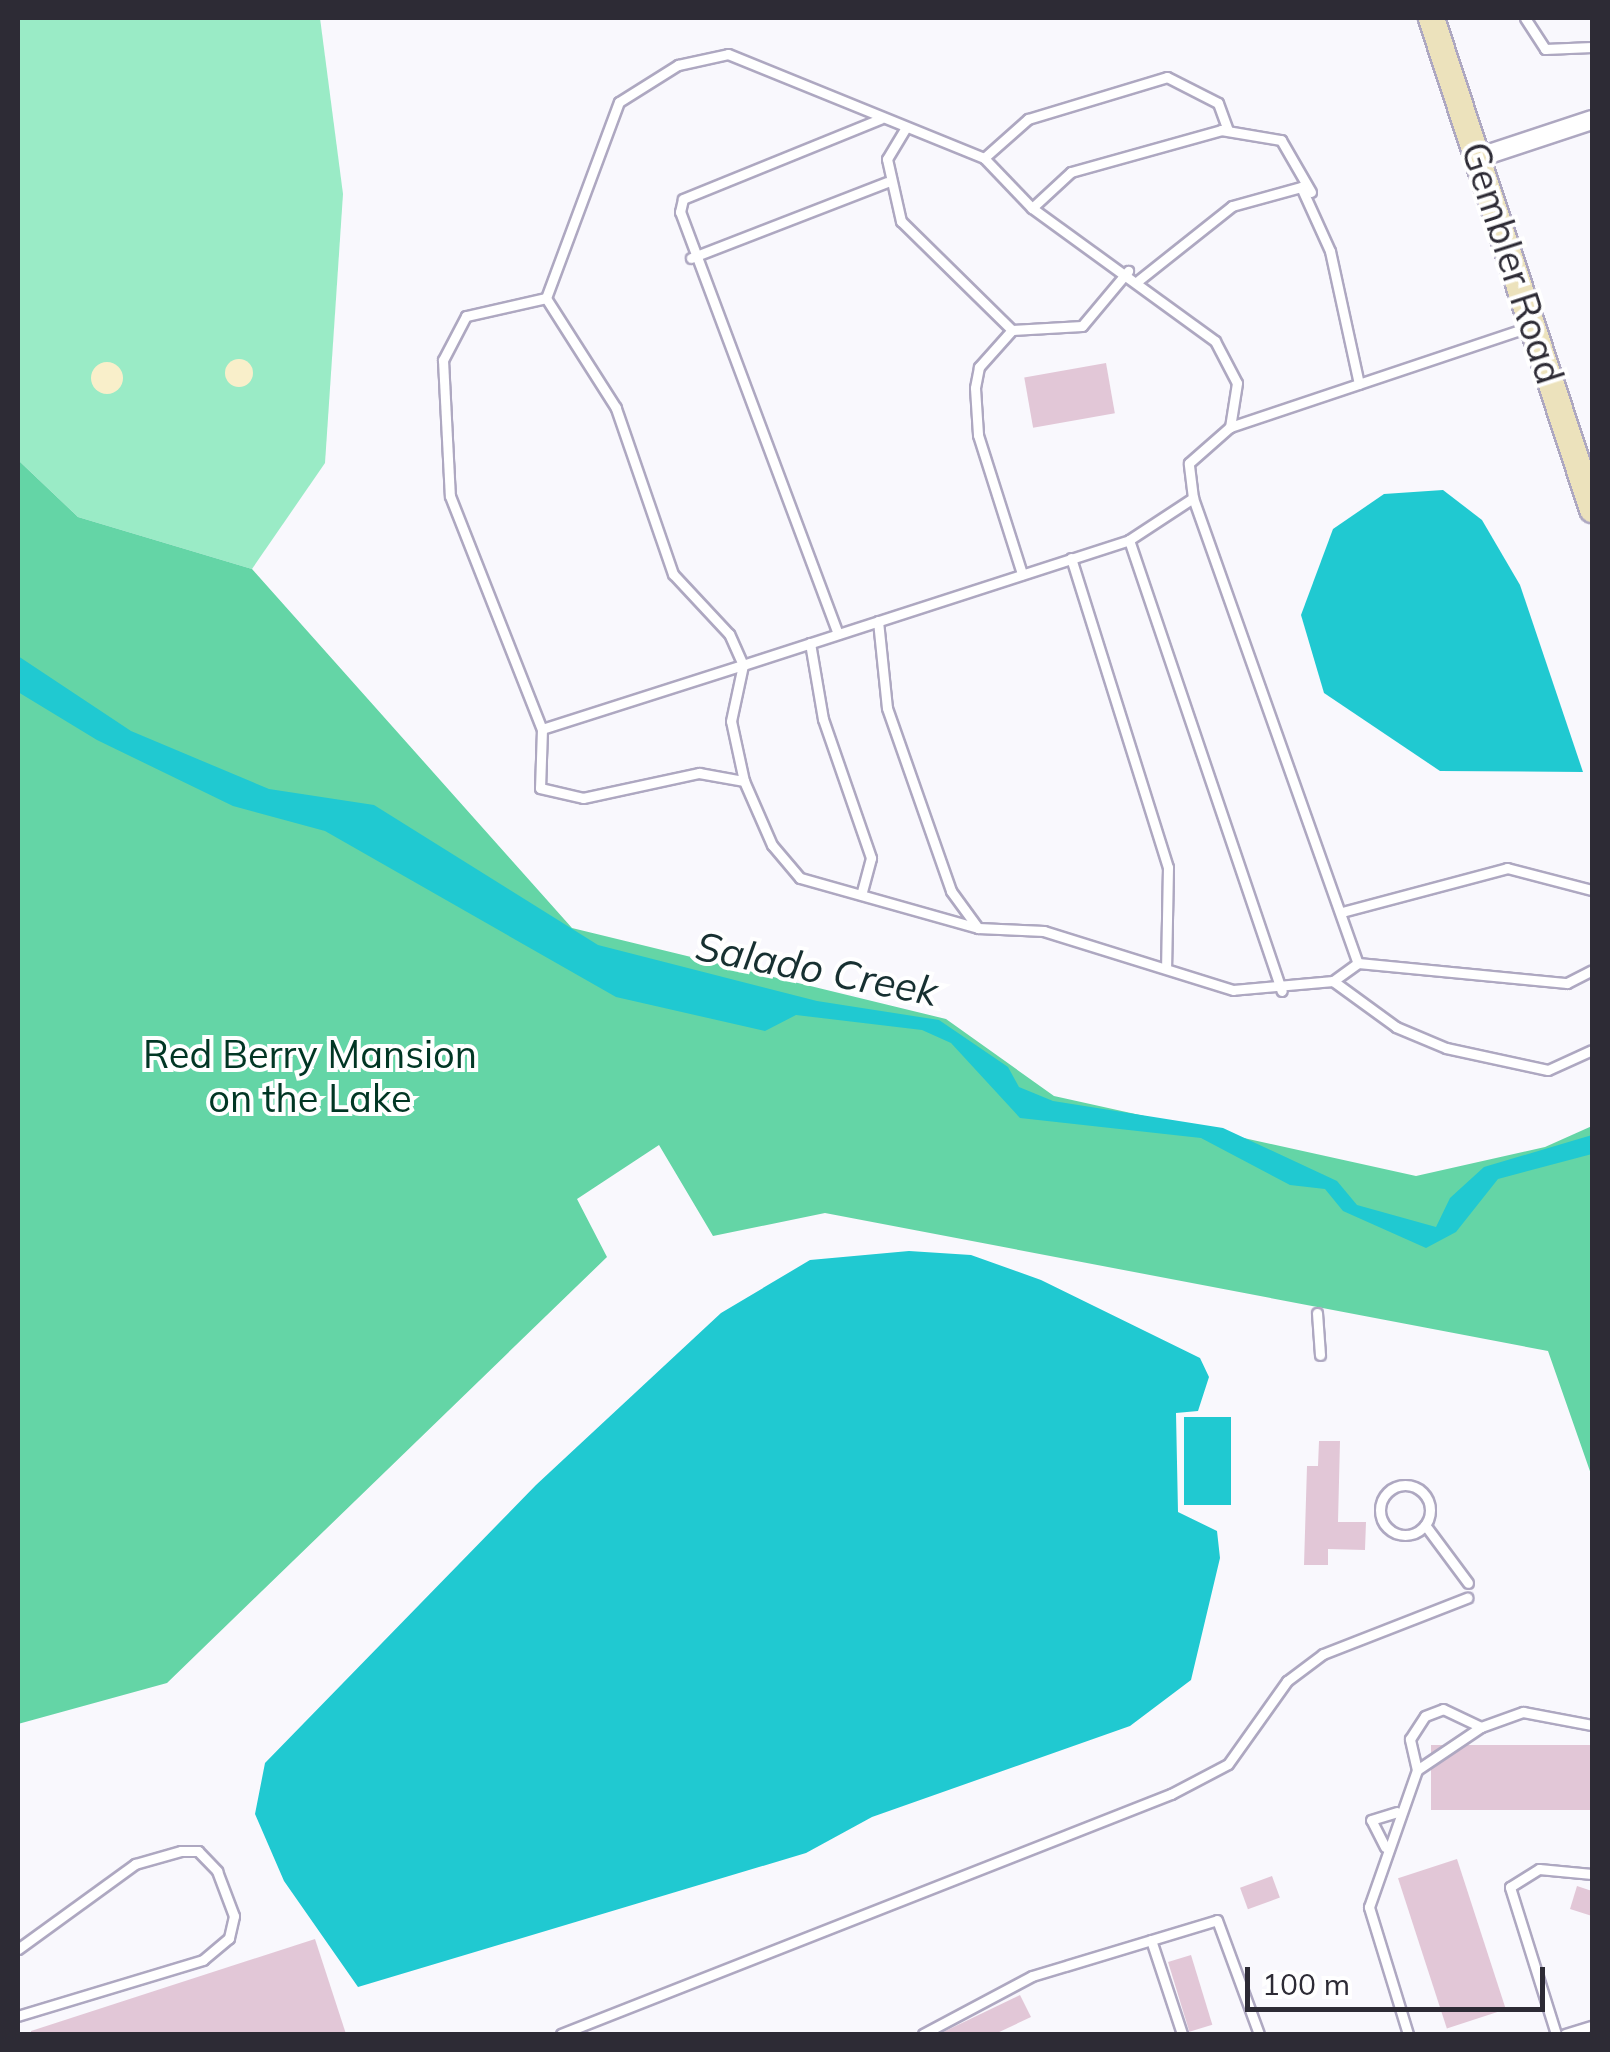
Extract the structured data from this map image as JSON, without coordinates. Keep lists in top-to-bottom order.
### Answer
{
  "streets": {
    "main road": ["Gembler Road"]
  },
  "water": ["Salado Creek"],
  "parks": ["Red Berry Mansion on the Lake"],
  "scale_bar": "100 m"
}
